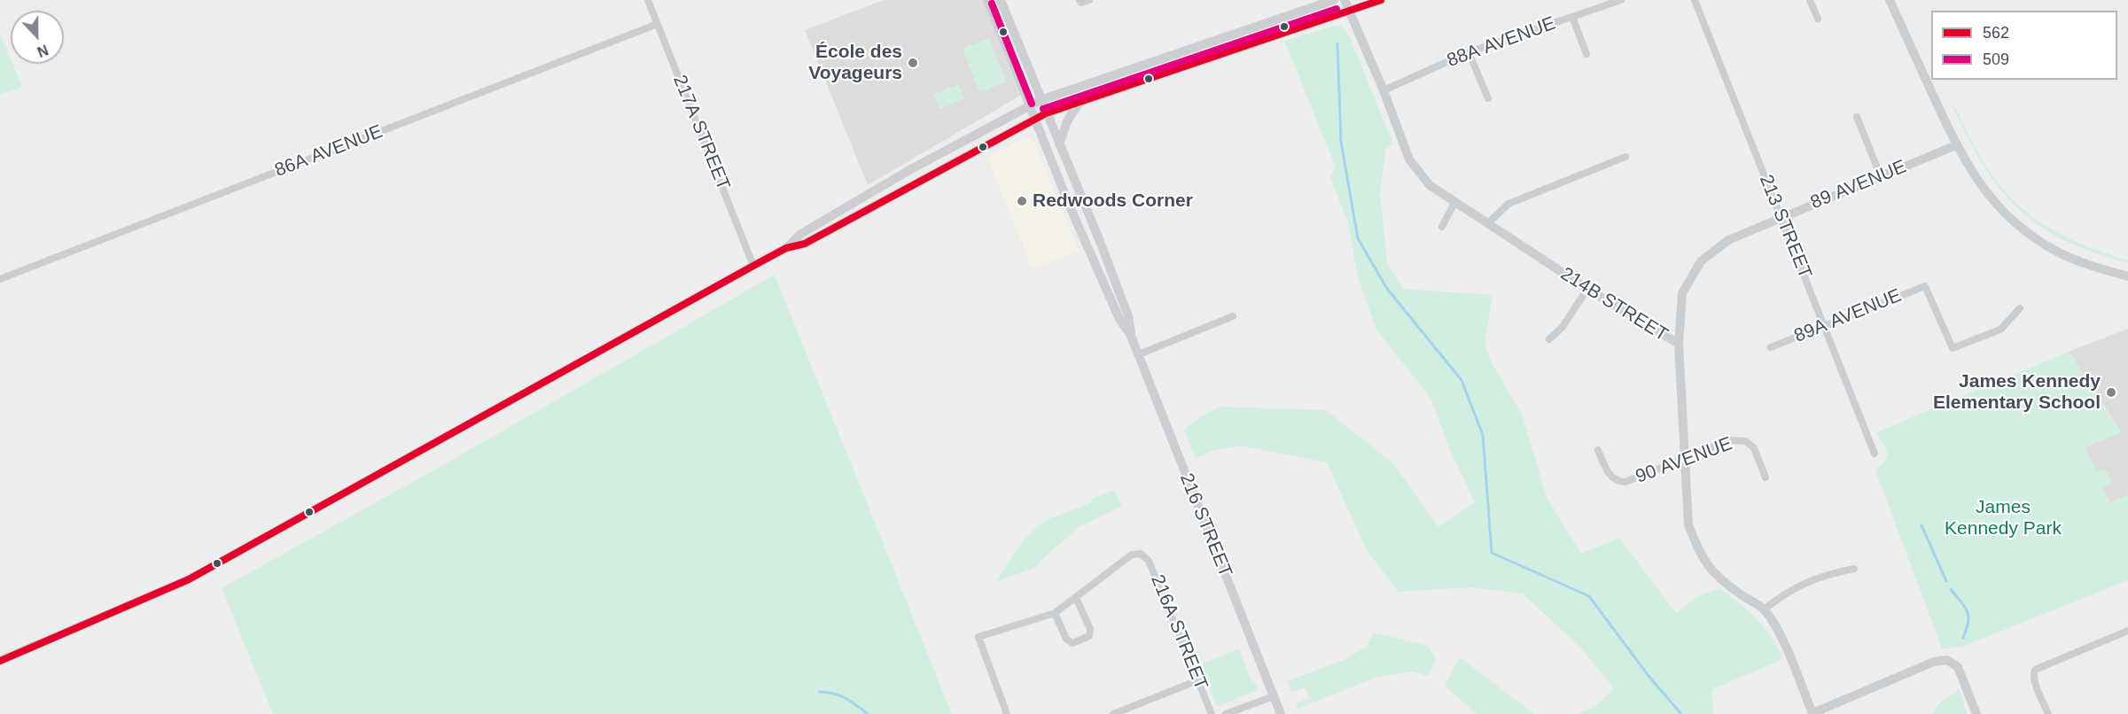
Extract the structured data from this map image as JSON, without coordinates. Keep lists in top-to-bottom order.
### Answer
{
  "streets": {
    "main road": ["216 STREET"],
    "street": [
      "88A AVENUE",
      "217A STREET",
      "86A AVENUE",
      "89 AVENUE",
      "213 STREET",
      "214B STREET",
      "89A AVENUE",
      "90 AVENUE",
      "216A STREET"
    ]
  },
  "crossings": [
    ["88A AVENUE", "214B STREET"],
    ["217A STREET", "86A AVENUE"],
    ["89 AVENUE", "213 STREET"],
    ["89 AVENUE", "214B STREET"],
    ["213 STREET", "89A AVENUE"],
    ["214B STREET", "90 AVENUE"]
  ],
  "parks": ["James Kennedy Park"],
  "places": ["École des Voyageurs", "Redwoods Corner", "James Kennedy Elementary School"],
  "lines": ["transit line 562", "transit line 509"],
  "legend": ["562", "509"],
  "north": "bottom"
}
